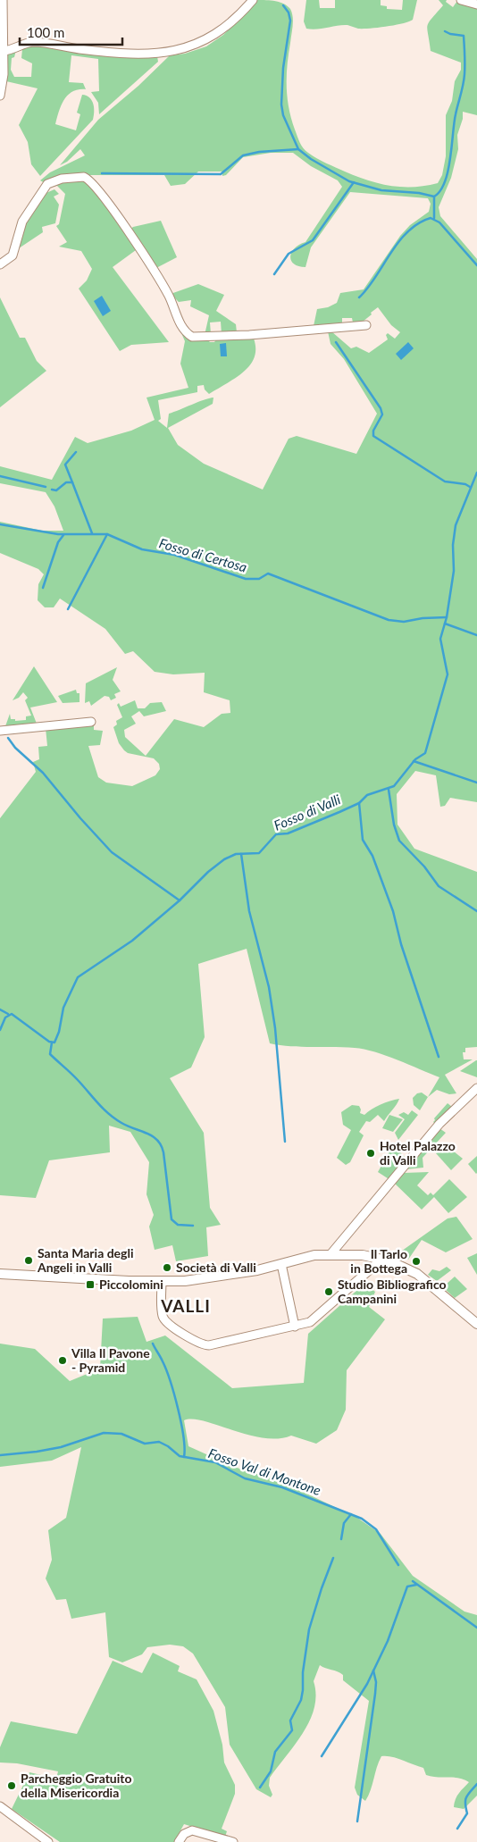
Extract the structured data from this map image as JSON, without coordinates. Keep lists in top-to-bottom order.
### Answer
{
  "districts": ["VALLI"],
  "water": ["Fosso di Certosa", "Fosso di Valli", "Fosso Val di Montone"],
  "places": {
    "other": [
      "Hotel Palazzo di Valli",
      "Santa Maria degli Angeli in Valli",
      "Il Tarlo in Bottega",
      "Società di Valli",
      "Studio Bibliografico Campanini",
      "Villa Il Pavone - Pyramid",
      "Parcheggio Gratuito della Misericordia"
    ],
    "transit": ["Piccolomini"]
  },
  "scale_bar": "100 m"
}
